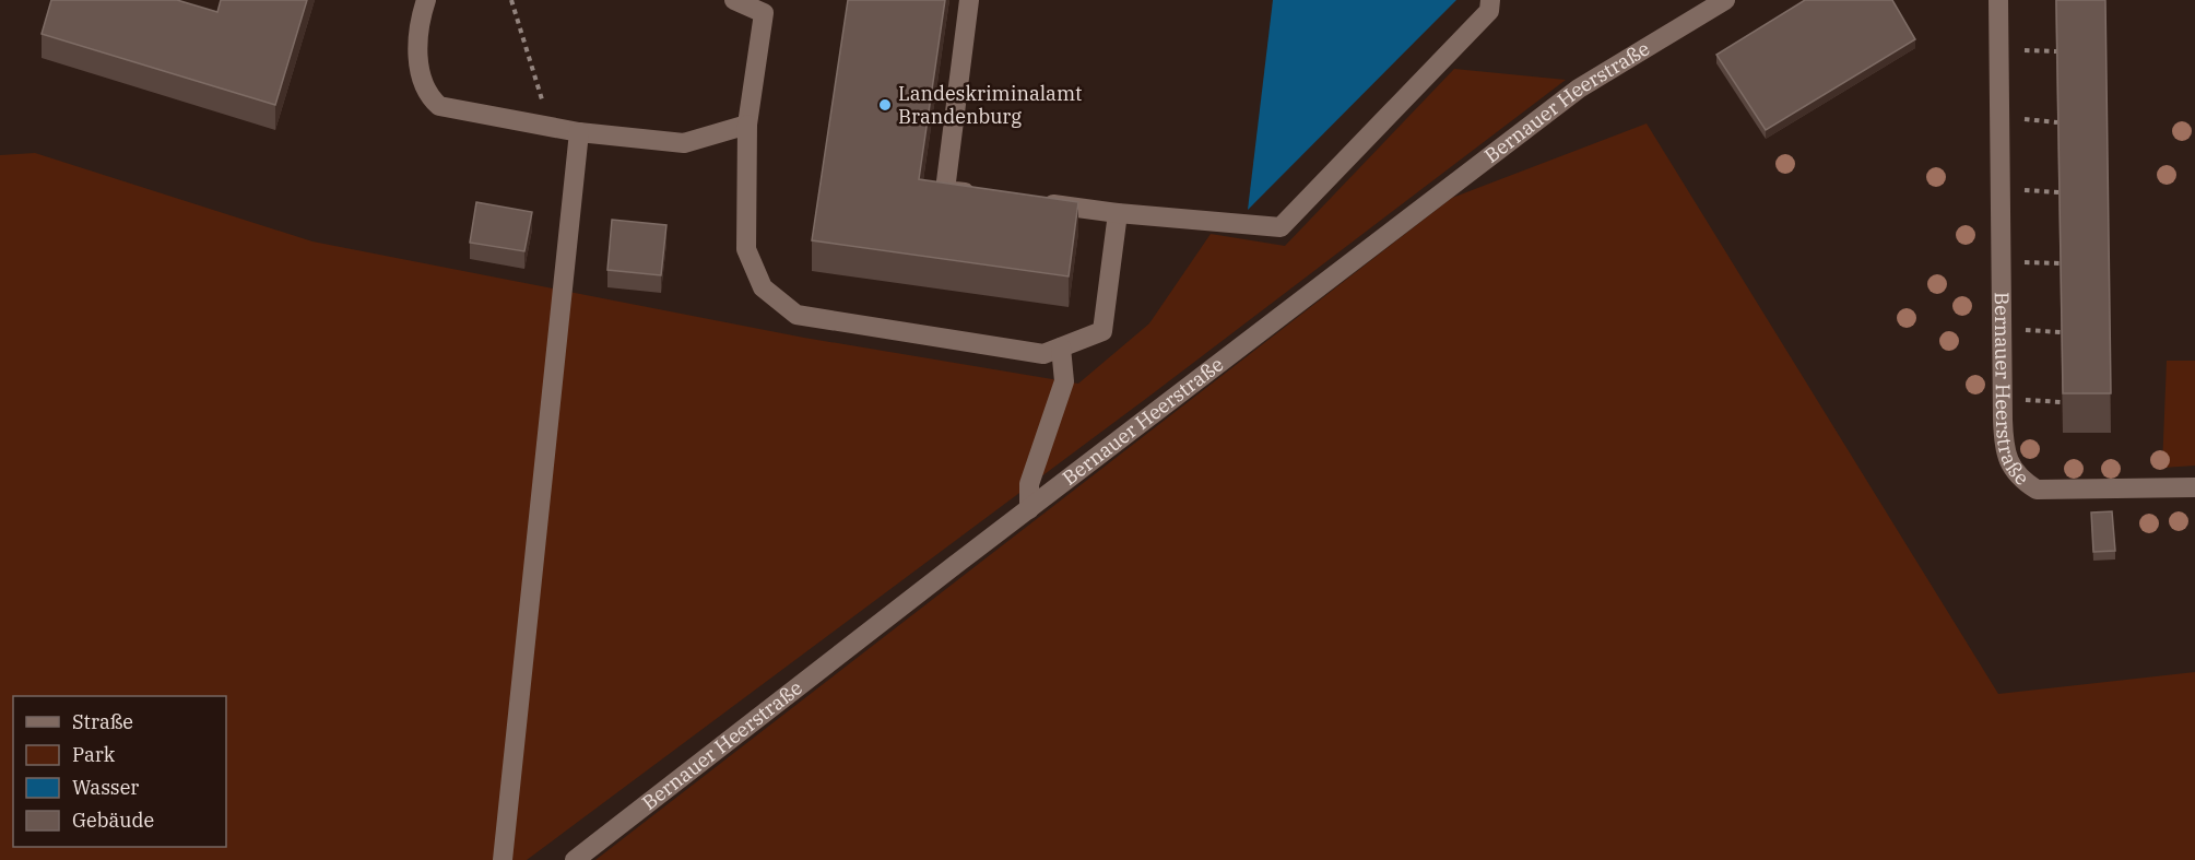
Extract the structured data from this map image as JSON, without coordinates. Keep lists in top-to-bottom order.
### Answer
{
  "streets": {
    "street": ["Bernauer Heerstraße"]
  },
  "places": ["Landeskriminalamt Brandenburg"],
  "legend": [
    "Straße",
    "Park",
    "Wasser",
    "Gebäude"
  ]
}
